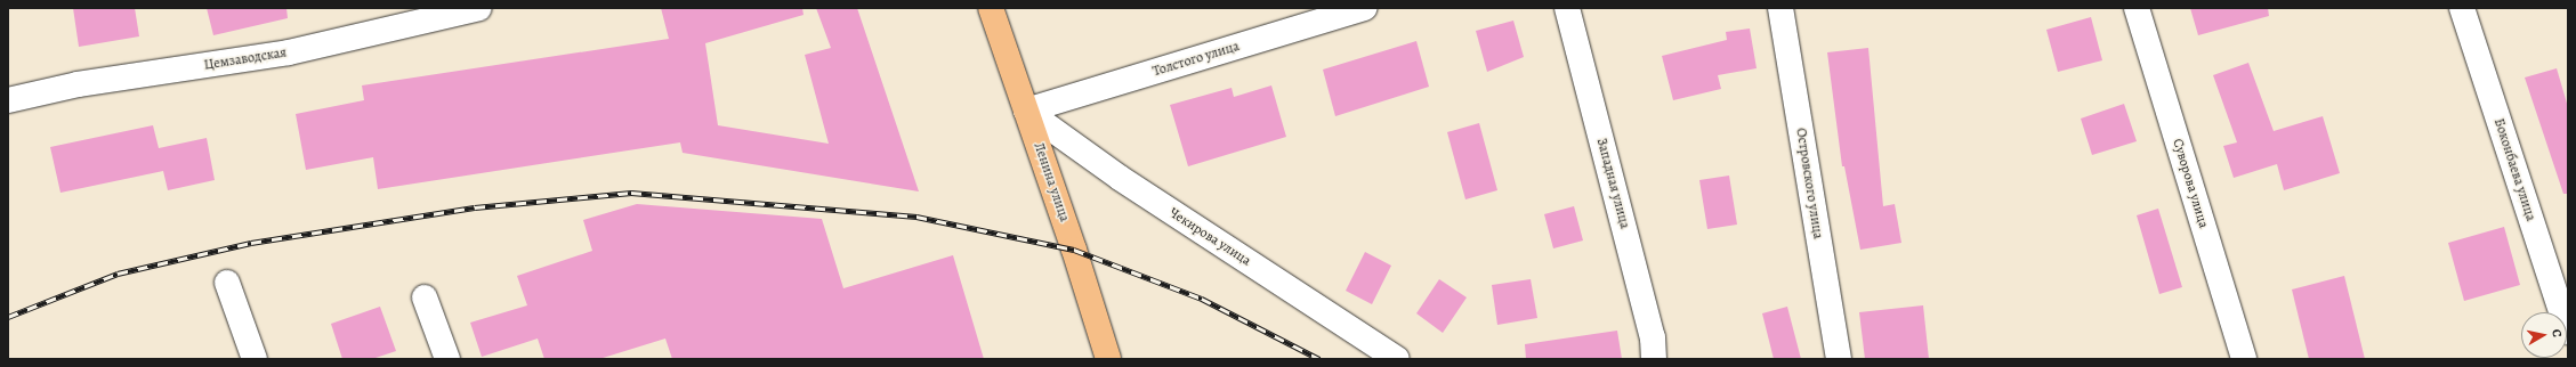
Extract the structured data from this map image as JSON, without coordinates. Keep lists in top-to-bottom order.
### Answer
{
  "streets": {
    "main road": ["Ленина улица"],
    "street": [
      "Цемзаводская",
      "Толстого улица",
      "Боконбаева улица",
      "Западная улица",
      "Островского улица",
      "Суворова улица",
      "Чекирова улица"
    ]
  },
  "crossings": [
    ["Толстого улица", "Ленина улица"],
    ["Толстого улица", "Чекирова улица"],
    ["Ленина улица", "Чекирова улица"]
  ],
  "north": "right"
}
